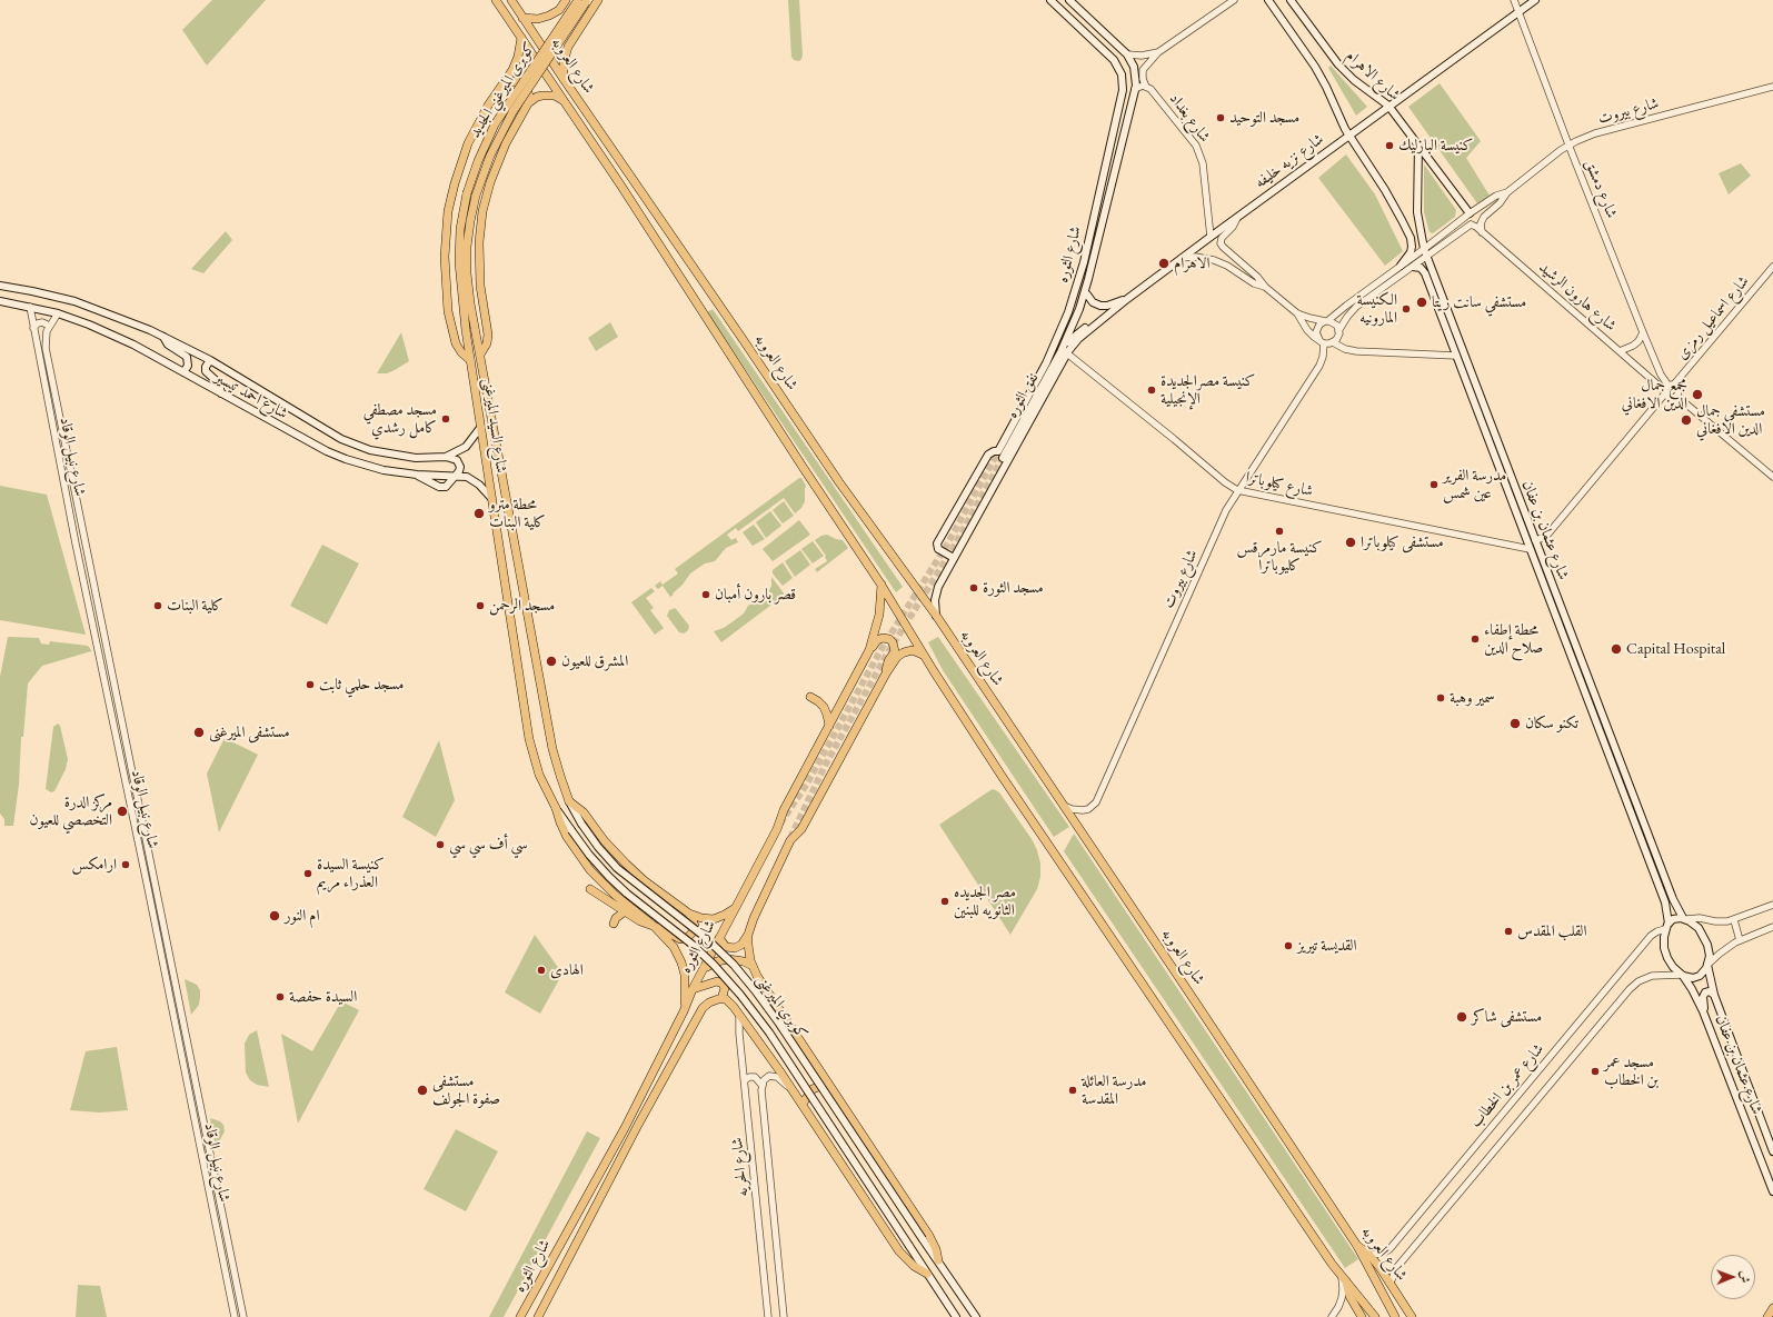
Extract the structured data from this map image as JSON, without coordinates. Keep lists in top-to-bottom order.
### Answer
{
  "streets": {
    "main road": [
      "شارع العروبه",
      "شارع الاهرام",
      "كوبرى الميرغني الجديد",
      "شارع نزيه خليفه",
      "شارع الثوره",
      "شارع احمد تيسير",
      "نفق الثوره",
      "شارع السيد الميرغنى",
      "شارع عثمان بن عفان",
      "كوبري الميرغنى"
    ],
    "street": [
      "شارع بيروت",
      "شارع بغداد",
      "شارع دمشق",
      "شارع هارون الرشيد",
      "شارع اسماعيل رمزى",
      "شارع نبيل الوقاد",
      "شارع كيلوباترا",
      "شارع عمر بن الخطاب",
      "شارع الحريه"
    ]
  },
  "crossings": [
    ["شارع العروبه", "شارع بيروت"],
    ["شارع العروبه", "شارع الثوره"],
    ["شارع العروبه", "شارع السيد الميرغنى"],
    ["شارع العروبه", "شارع عمر بن الخطاب"],
    ["شارع الاهرام", "شارع بيروت"],
    ["شارع الاهرام", "شارع نزيه خليفه"],
    ["شارع الاهرام", "شارع عثمان بن عفان"],
    ["كوبرى الميرغني الجديد", "شارع السيد الميرغنى"],
    ["شارع بيروت", "شارع دمشق"],
    ["شارع بيروت", "شارع هارون الرشيد"],
    ["شارع بيروت", "شارع كيلوباترا"],
    ["شارع بيروت", "شارع عثمان بن عفان"],
    ["شارع بغداد", "شارع نزيه خليفه"],
    ["شارع نزيه خليفه", "شارع دمشق"],
    ["شارع نزيه خليفه", "شارع كيلوباترا"],
    ["شارع دمشق", "شارع اسماعيل رمزى"],
    ["شارع الثوره", "نفق الثوره"],
    ["شارع هارون الرشيد", "شارع اسماعيل رمزى"],
    ["شارع احمد تيسير", "شارع السيد الميرغنى"],
    ["شارع احمد تيسير", "شارع نبيل الوقاد"],
    ["شارع السيد الميرغنى", "كوبري الميرغنى"],
    ["شارع كيلوباترا", "شارع عثمان بن عفان"],
    ["شارع عثمان بن عفان", "شارع عمر بن الخطاب"]
  ],
  "places": [
    "مسجد التوحيد",
    "كنيسة البازليك",
    "الاهرام",
    "مستشفي سانت ريتا",
    "الكنيسة المارونيه",
    "كنيسة مصرالجديدة الإنجيلية",
    "مجمع جمال الدين الافغاني",
    "مسجد مصطفي كامل رشدي",
    "مستشفي جمال الدين الافغاني",
    "مدرسة الفرير عين شمس",
    "محطة مترو كلية البنات",
    "كنيسة مارمرقس كليوباترا",
    "مستشفى كيلوباترا",
    "مسجد الثورة",
    "قصر بارون أمبان",
    "كلية البنات",
    "مسجد الرحمن",
    "محطة إطفاء صلاح الدين",
    "Capital Hospital",
    "المشرق للعيون",
    "مسجد حلمي ثابت",
    "سمير وهبة",
    "تكنو سكان",
    "مستشفى الميرغنى",
    "مركز الدرة التخصصي للعيون",
    "سي أف سي سي",
    "ارامكس",
    "كنيسة السيدة العذراء مريم",
    "مصر الجديده الثانويه للبنين",
    "ام النور",
    "القلب المقدس",
    "القديسة تيريز",
    "الهادى",
    "السيدة حفصة",
    "مستشفى شاكر",
    "مسجد عمر بن الخطاب",
    "مستشفى صفوة الجولف",
    "مدرسة العائلة المقدسة"
  ],
  "north": "right"
}
